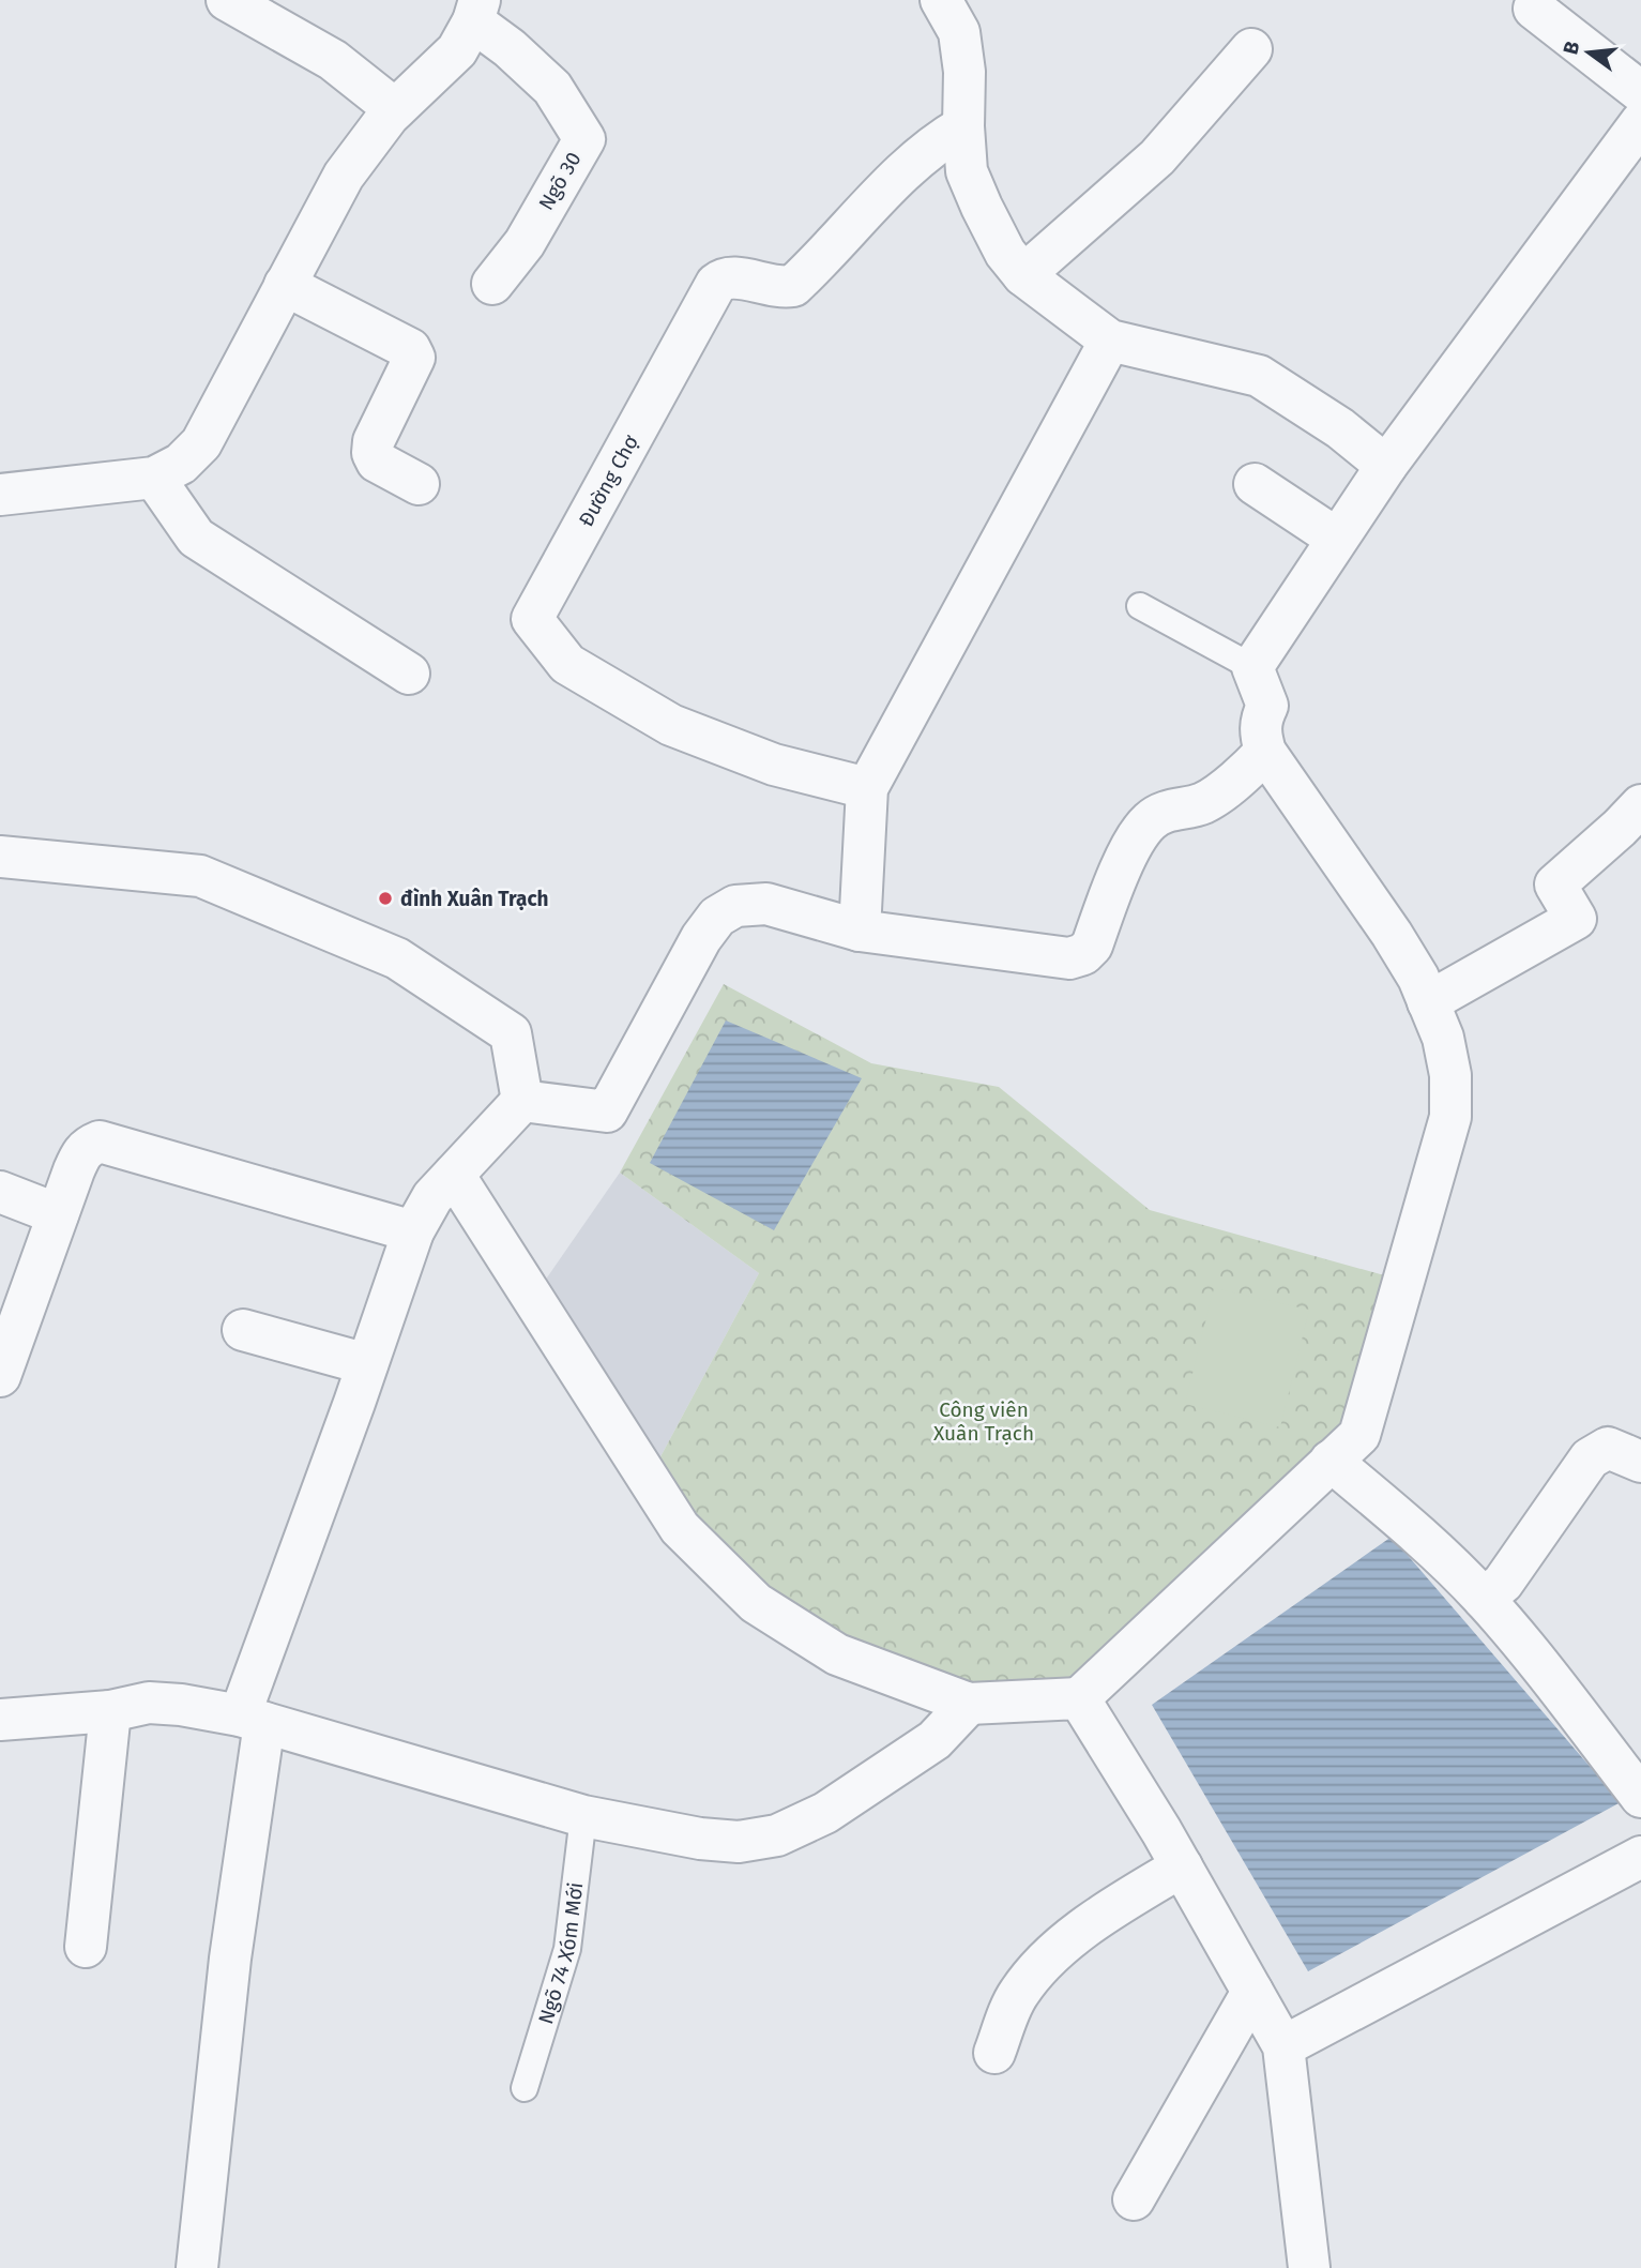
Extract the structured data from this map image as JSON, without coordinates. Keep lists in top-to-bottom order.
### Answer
{
  "streets": {
    "street": ["Ngõ 30", "Đường Chợ"],
    "lane": ["Ngõ 74 Xóm Mới"]
  },
  "parks": ["Công viên Xuân Trạch"],
  "places": ["đình Xuân Trạch"],
  "north": "left"
}
